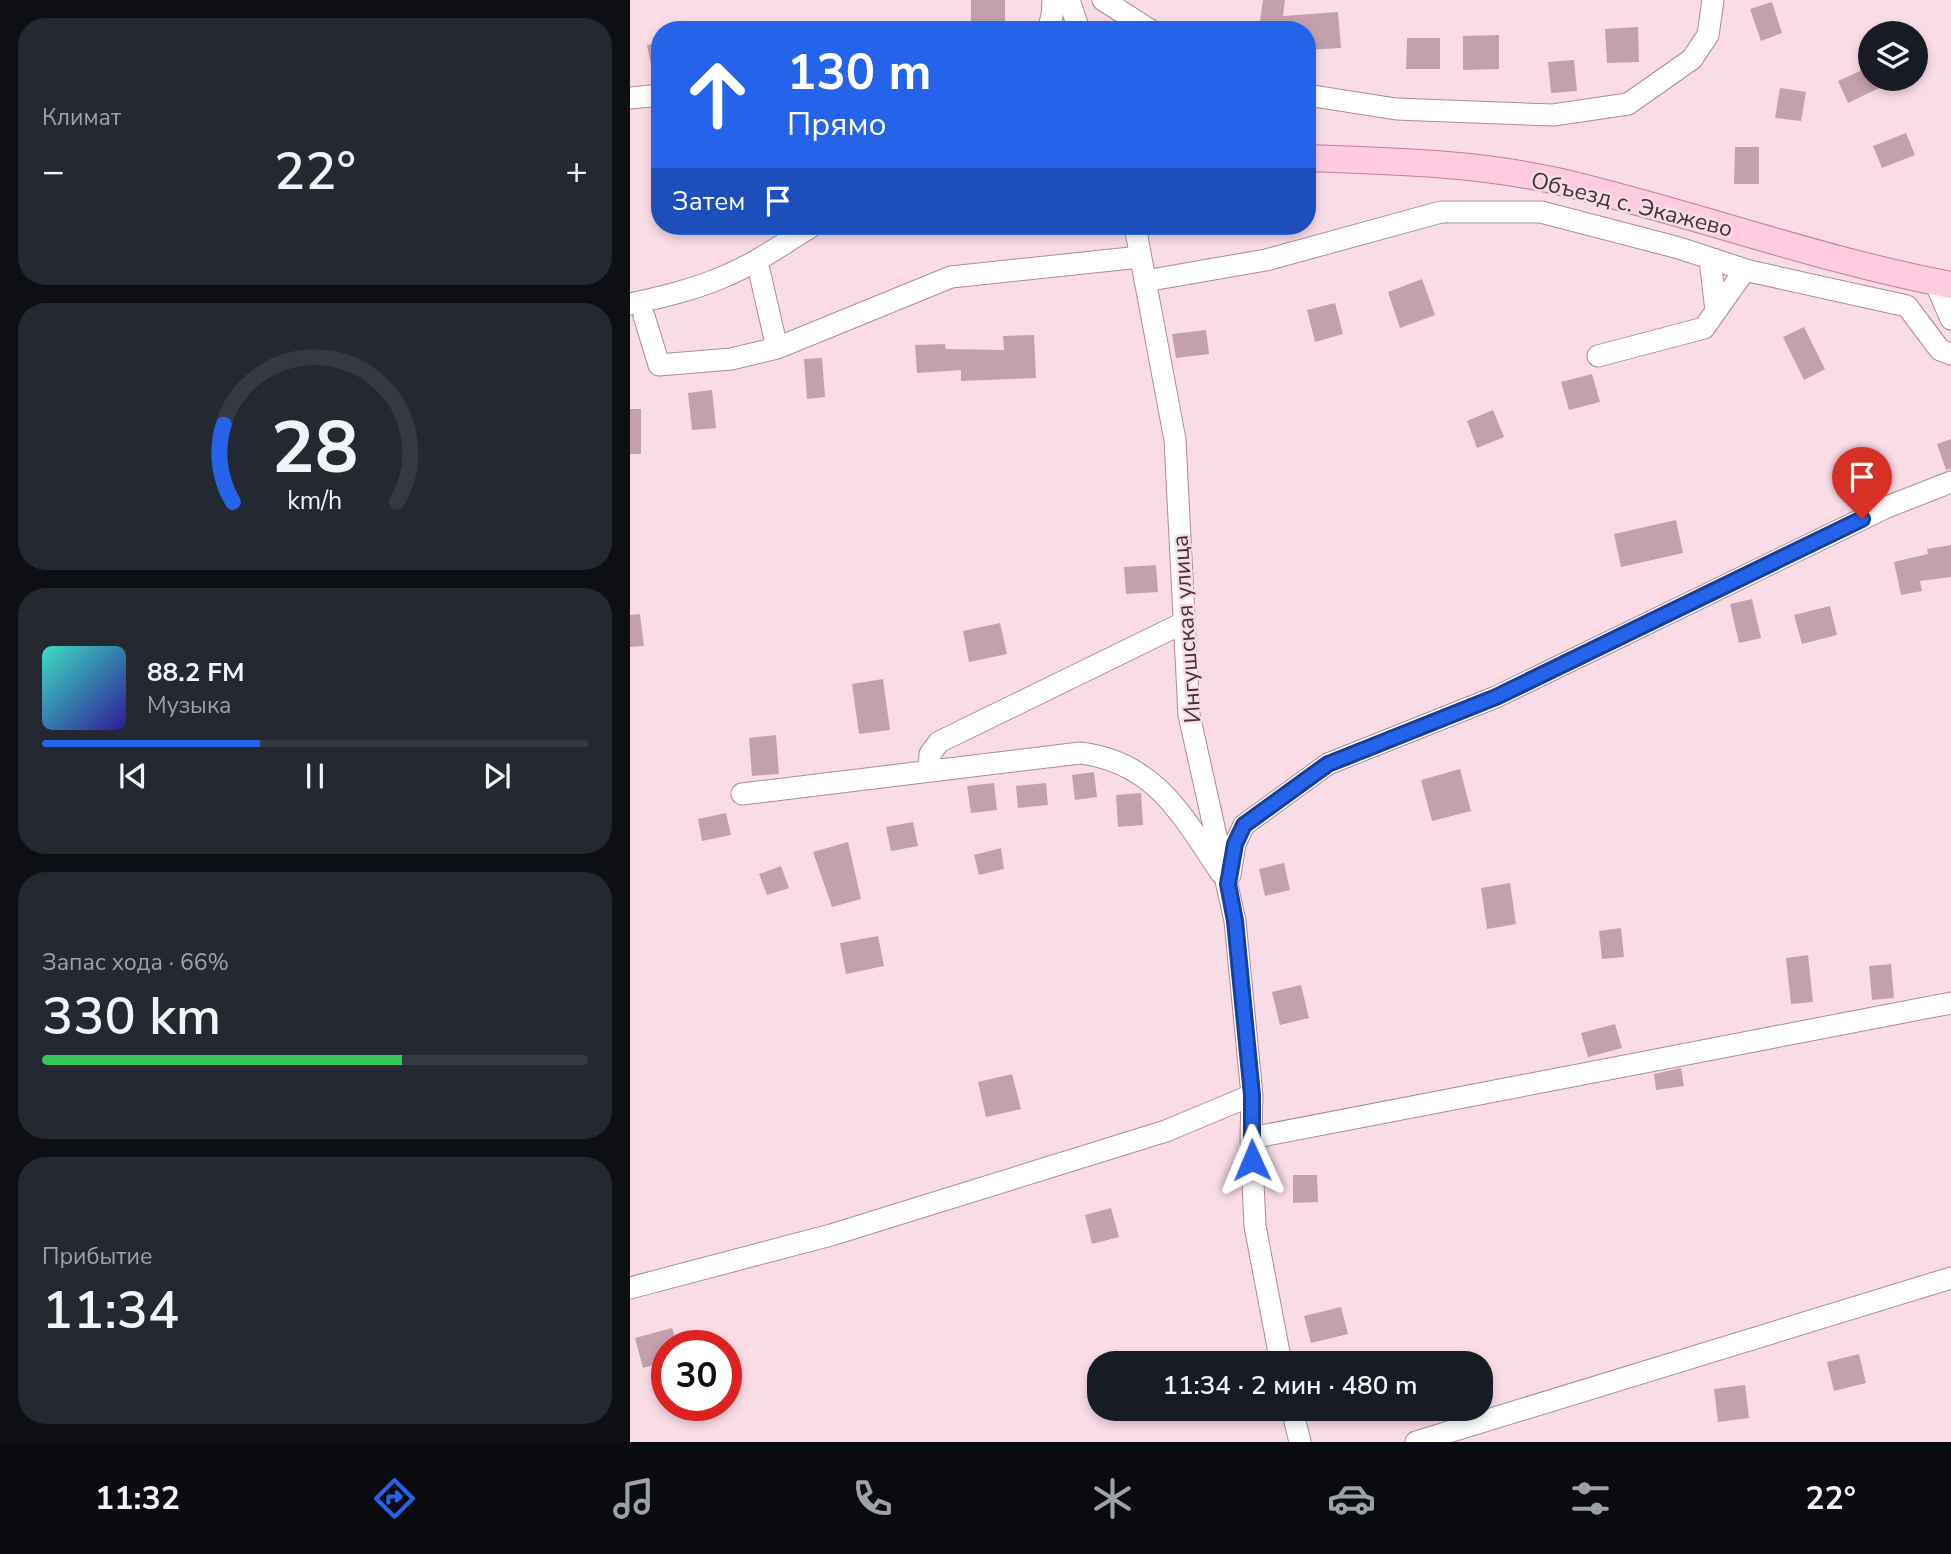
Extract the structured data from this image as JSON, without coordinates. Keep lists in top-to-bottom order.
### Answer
{
  "streets": {
    "main road": ["Объезд с. Экажево"],
    "street": ["Ингушская улица"]
  },
  "page": {
    "tile": [
      "Климат",
      ["Запас хода · 66%", "330 km"],
      ["Прибытие", "11:34"]
    ],
    "turn": ["130 m", "Прямо"],
    "heat": ["−", "22°", "+"],
    "then": "Затем",
    "song": ["88.2 FM", "Музыка"],
    "limit": "30",
    "trip": "11:34 · 2 мин · 480 m",
    "tabs": ["11:32", "22°"],
    "gauge": ["28", "km/h"]
  }
}
